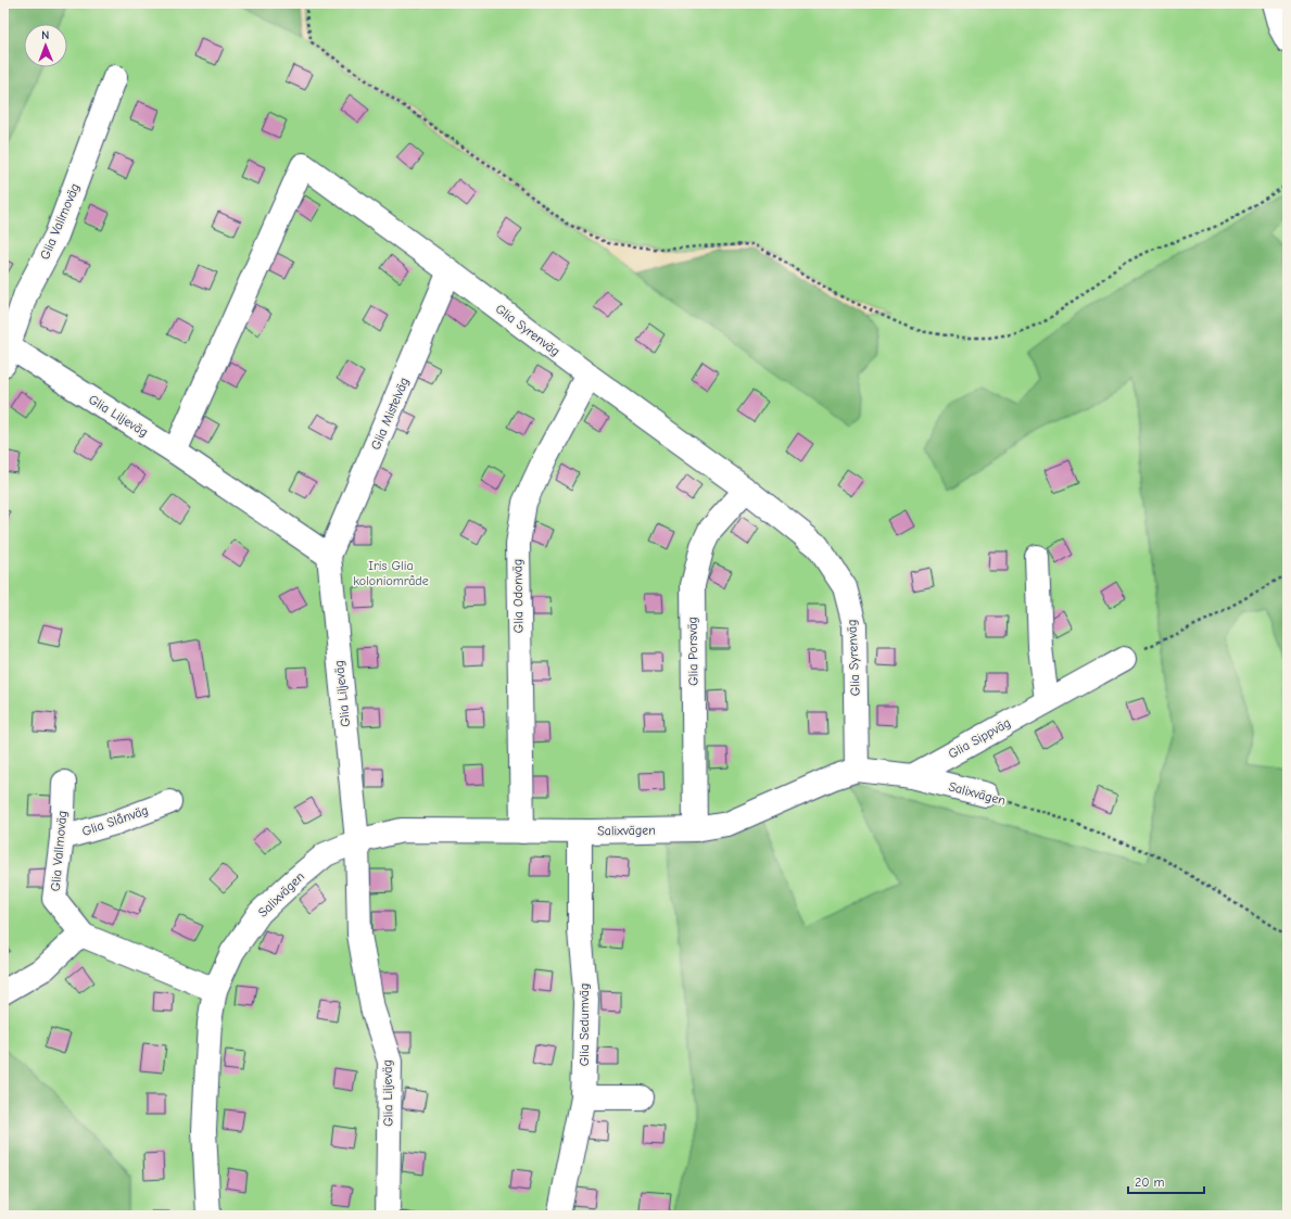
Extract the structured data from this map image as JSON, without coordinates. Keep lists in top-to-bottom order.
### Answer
{
  "streets": {
    "street": [
      "Glia Vallmoväg",
      "Glia Syrenväg",
      "Glia Mistelväg",
      "Glia Liljeväg",
      "Glia Odonväg",
      "Glia Porsväg",
      "Glia Sippväg",
      "Salixvägen",
      "Glia Slånväg",
      "Glia Sedumväg"
    ]
  },
  "crossings": [
    ["Glia Vallmoväg", "Glia Liljeväg"],
    ["Glia Vallmoväg", "Salixvägen"],
    ["Glia Vallmoväg", "Glia Slånväg"],
    ["Glia Syrenväg", "Glia Mistelväg"],
    ["Glia Syrenväg", "Glia Liljeväg"],
    ["Glia Syrenväg", "Glia Odonväg"],
    ["Glia Syrenväg", "Glia Porsväg"],
    ["Glia Syrenväg", "Salixvägen"],
    ["Glia Mistelväg", "Glia Liljeväg"],
    ["Glia Liljeväg", "Salixvägen"],
    ["Glia Odonväg", "Salixvägen"],
    ["Glia Porsväg", "Salixvägen"],
    ["Glia Sippväg", "Salixvägen"],
    ["Salixvägen", "Glia Sedumväg"]
  ],
  "parks": ["Iris Glia koloniområde"],
  "scale_bar": "20 m",
  "north": "top"
}
